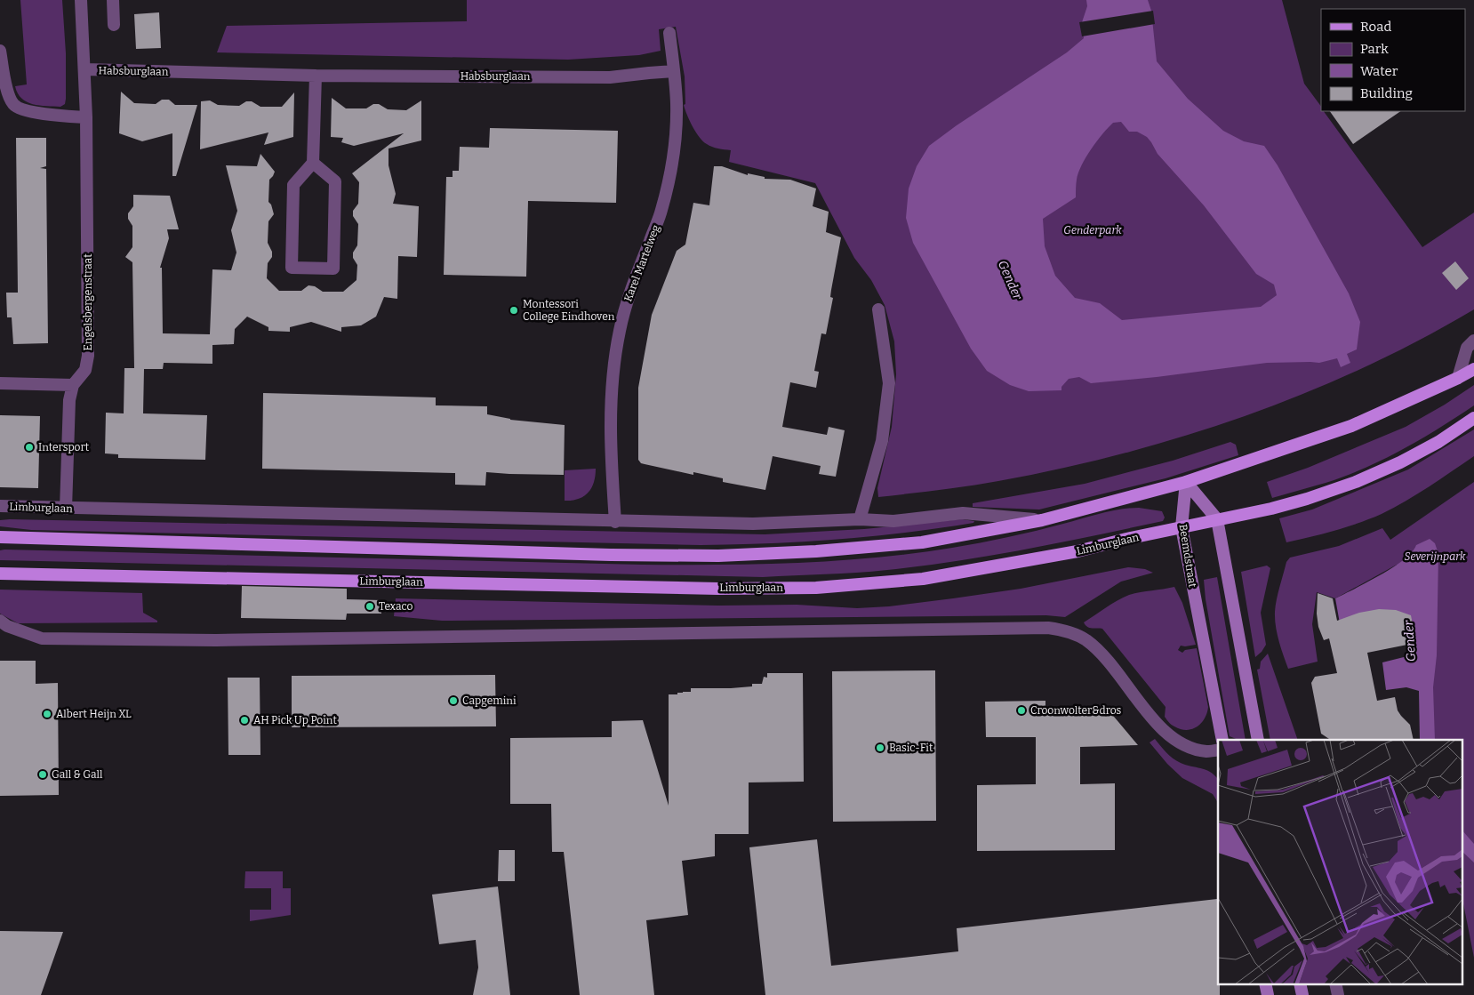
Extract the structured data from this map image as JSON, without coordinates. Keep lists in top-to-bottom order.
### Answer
{
  "streets": {
    "main road": ["Limburglaan", "Beemdstraat"],
    "street": ["Habsburglaan", "Karel Martelweg", "Engelsbergenstraat"]
  },
  "crossings": [
    ["Habsburglaan", "Karel Martelweg"],
    ["Habsburglaan", "Engelsbergenstraat"],
    ["Karel Martelweg", "Limburglaan"],
    ["Engelsbergenstraat", "Limburglaan"],
    ["Limburglaan", "Beemdstraat"]
  ],
  "water": ["Gender"],
  "parks": ["Genderpark", "Severijnpark"],
  "places": [
    "Montessori College Eindhoven",
    "Intersport",
    "Texaco",
    "Capgemini",
    "Croonwolter&dros",
    "Albert Heijn XL",
    "AH Pick Up Point",
    "Basic-Fit",
    "Gall & Gall"
  ],
  "legend": [
    "Road",
    "Park",
    "Water",
    "Building"
  ]
}
